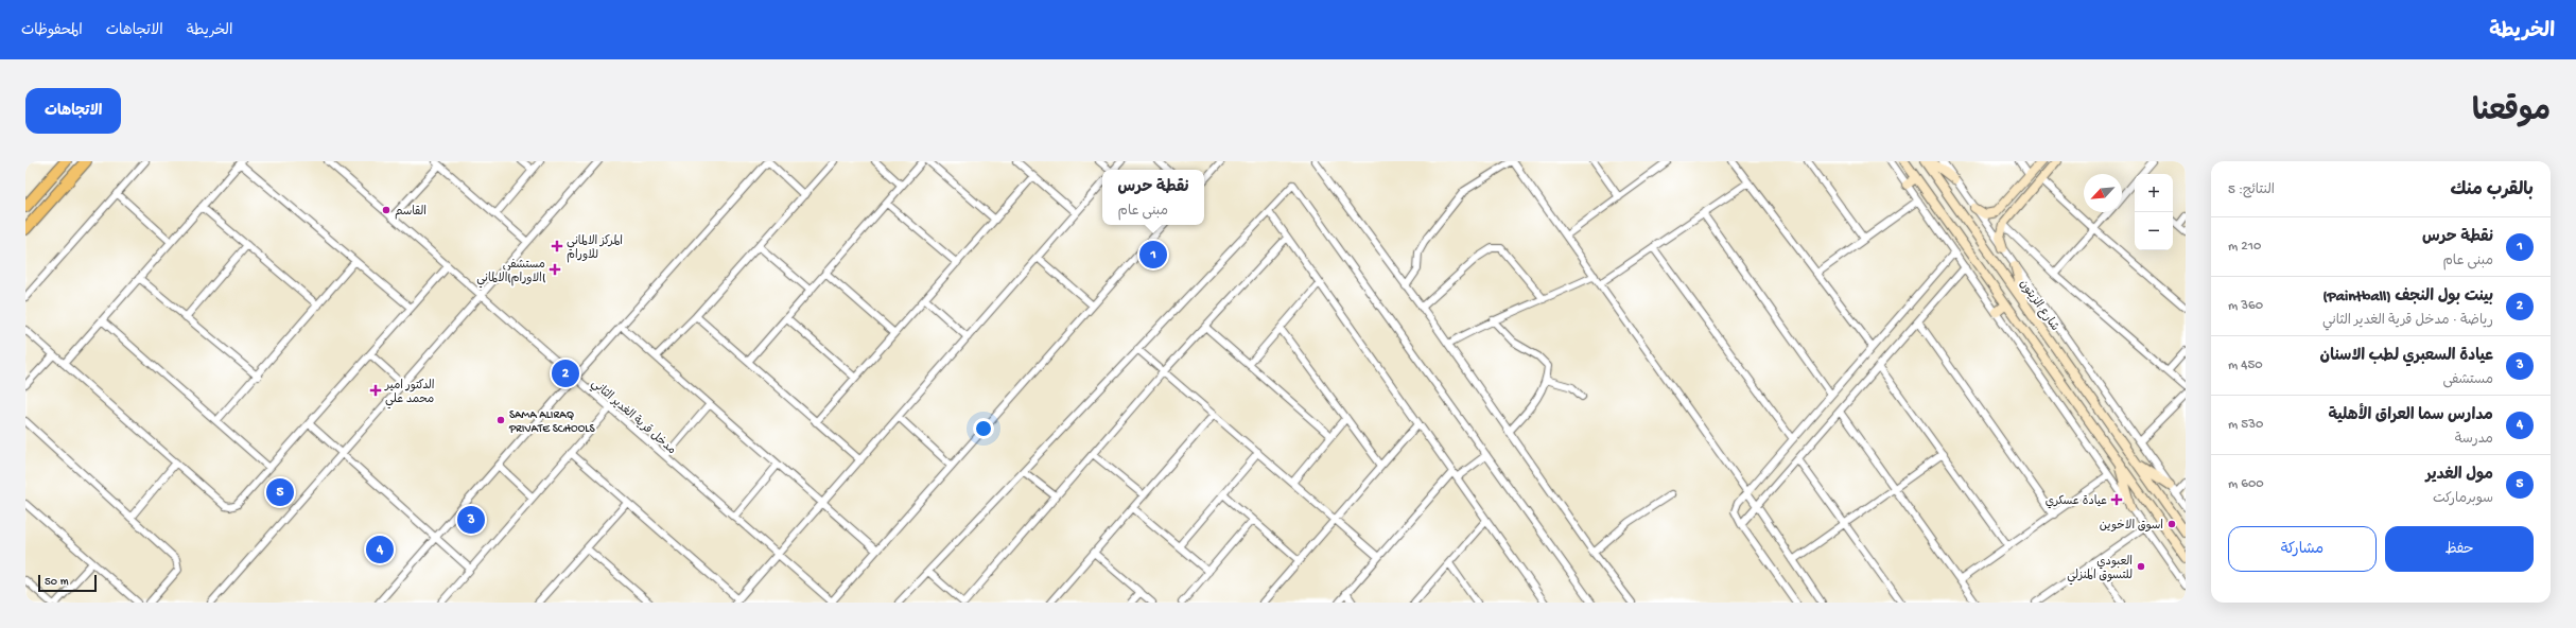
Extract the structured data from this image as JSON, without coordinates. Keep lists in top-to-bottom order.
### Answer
{
  "streets": {
    "main road": ["شارع الزيتون"],
    "street": ["مدخل قرية الغدير الثاني"]
  },
  "places": {
    "other": [
      "القاسم",
      "SAMA ALIRAQ PRIVATE SCHOOLS",
      "اسوق الاخوين",
      "العبودي للتسوق المنزلي"
    ],
    "health": [
      "المركز الالماني للاورام",
      "مستشفى الاورام)الالماني(",
      "الدكتور امير محمد علي",
      "عيادة عسكري"
    ]
  },
  "scale_bar": "50 m",
  "north": "bottom left",
  "page": {
    "header": "الخريطة",
    "nav": ["الخريطة", "الاتجاهات", "المحفوظات"],
    "title": "موقعنا",
    "buttons": [
      "الاتجاهات",
      ["حفظ", "مشاركة"]
    ],
    "heading": ["بالقرب منك", "النتائج: 5"],
    "popup": ["نقطة حرس", "مبنى عام"],
    "map_buttons": ["+", "−"],
    "list": [
      {
        "mark": "1",
        "name": "نقطة حرس",
        "note": "مبنى عام",
        "value": "210 m"
      },
      {
        "mark": "2",
        "name": "بينت بول النجف (Paintball)",
        "note": "رياضة · مدخل قرية الغدير الثاني",
        "value": "360 m"
      },
      {
        "mark": "3",
        "name": "عيادة السعبري لطب الاسنان",
        "note": "مستشفى",
        "value": "450 m"
      },
      {
        "mark": "4",
        "name": "مدارس سما العراق الأهلية",
        "note": "مدرسة",
        "value": "530 m"
      },
      {
        "mark": "5",
        "name": "مول الغدير",
        "note": "سوبرماركت",
        "value": "600 m"
      }
    ],
    "pins": [
      "1",
      "2",
      "5",
      "3",
      "4"
    ],
    "scale": "50 m"
  }
}
